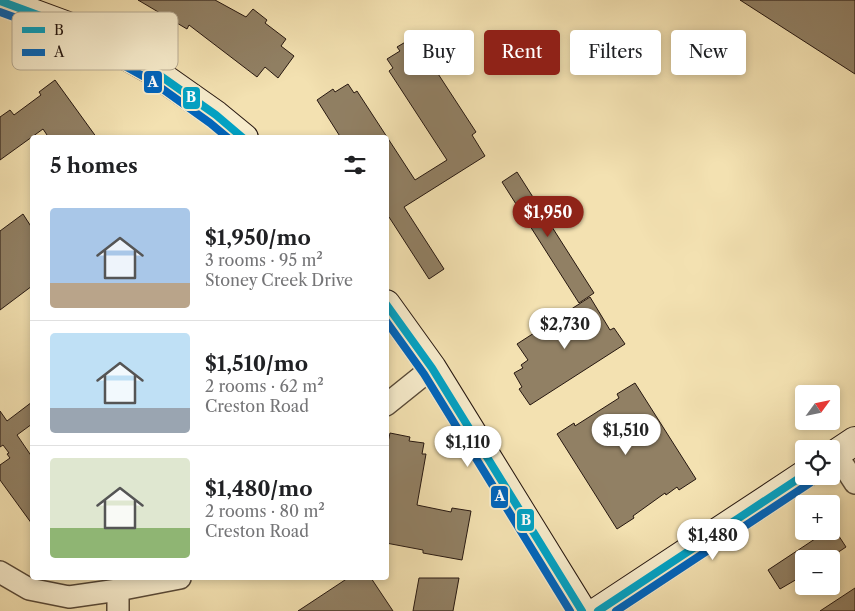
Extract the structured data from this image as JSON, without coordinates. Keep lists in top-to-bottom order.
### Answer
{
  "lines": ["transit line B", "transit line A"],
  "legend": ["B", "A"],
  "north": "top right",
  "page": {
    "chip": [
      "Buy",
      "Rent",
      "Filters",
      "New"
    ],
    "heading": "5 homes",
    "list": [
      {
        "name": "$1,950/mo",
        "note": "3 rooms · 95 m² · Stoney Creek Drive"
      },
      {
        "name": "$1,510/mo",
        "note": "2 rooms · 62 m² · Creston Road"
      },
      {
        "name": "$1,480/mo",
        "note": "2 rooms · 80 m² · Creston Road"
      }
    ],
    "price": [
      "$1,950",
      "$2,730",
      "$1,510",
      "$1,110",
      "$1,480"
    ],
    "map_buttons": ["+", "−"]
  }
}
